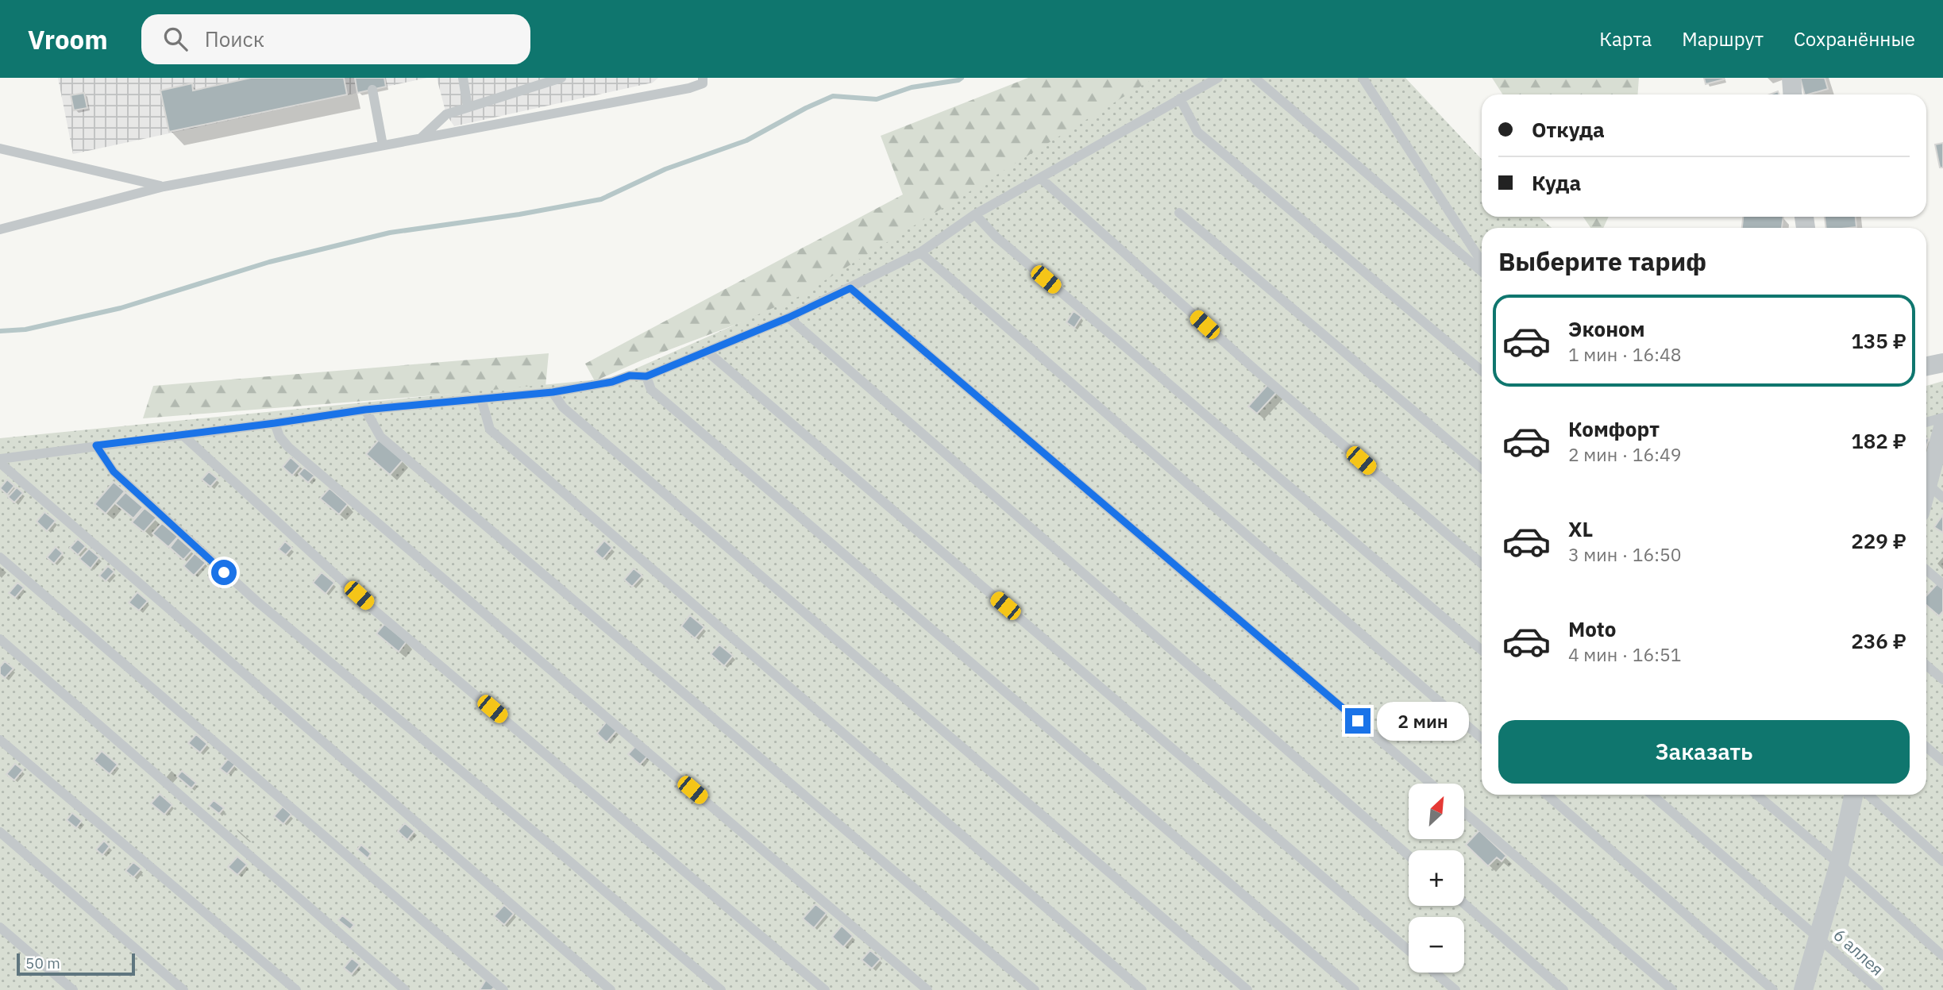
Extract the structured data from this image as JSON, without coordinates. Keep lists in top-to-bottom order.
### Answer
{
  "streets": {
    "lane": ["6 аллея"]
  },
  "scale_bar": "50 m",
  "north": "top right",
  "page": {
    "header": "Vroom",
    "search": "Поиск",
    "nav": ["Карта", "Маршрут", "Сохранённые"],
    "banner": ["Откуда", "Куда"],
    "heading": "Выберите тариф",
    "list": [
      {
        "name": "Эконом",
        "note": "1 мин · 16:48",
        "value": "135 ₽"
      },
      {
        "name": "Комфорт",
        "note": "2 мин · 16:49",
        "value": "182 ₽"
      },
      {
        "name": "XL",
        "note": "3 мин · 16:50",
        "value": "229 ₽"
      },
      {
        "name": "Moto",
        "note": "4 мин · 16:51",
        "value": "236 ₽"
      }
    ],
    "bubble": "2 мин",
    "buttons": "Заказать",
    "map_buttons": ["+", "−"],
    "scale": "50 m"
  }
}
